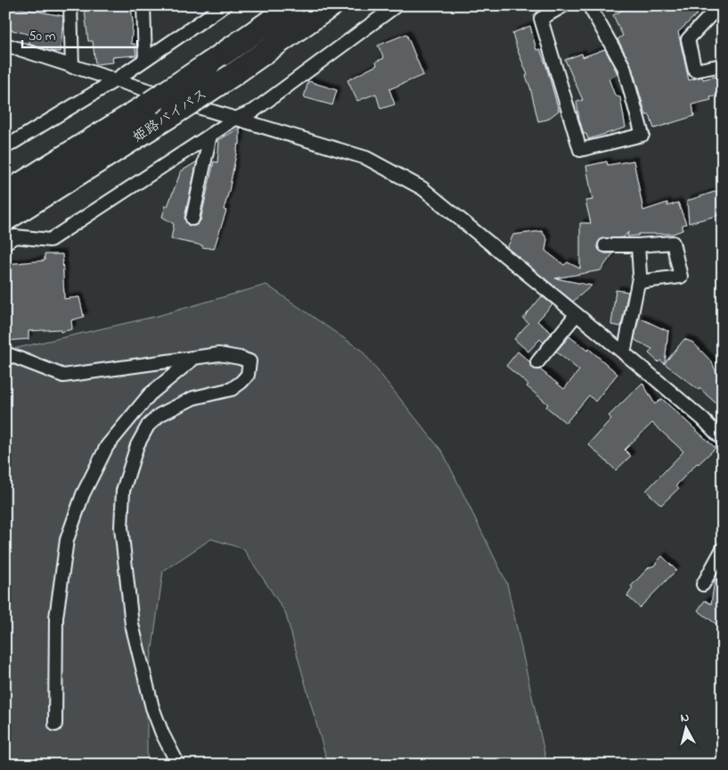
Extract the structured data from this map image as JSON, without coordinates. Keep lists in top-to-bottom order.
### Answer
{
  "streets": {
    "highway": ["姫路バイパス"]
  },
  "scale_bar": "50 m",
  "north": "top"
}
